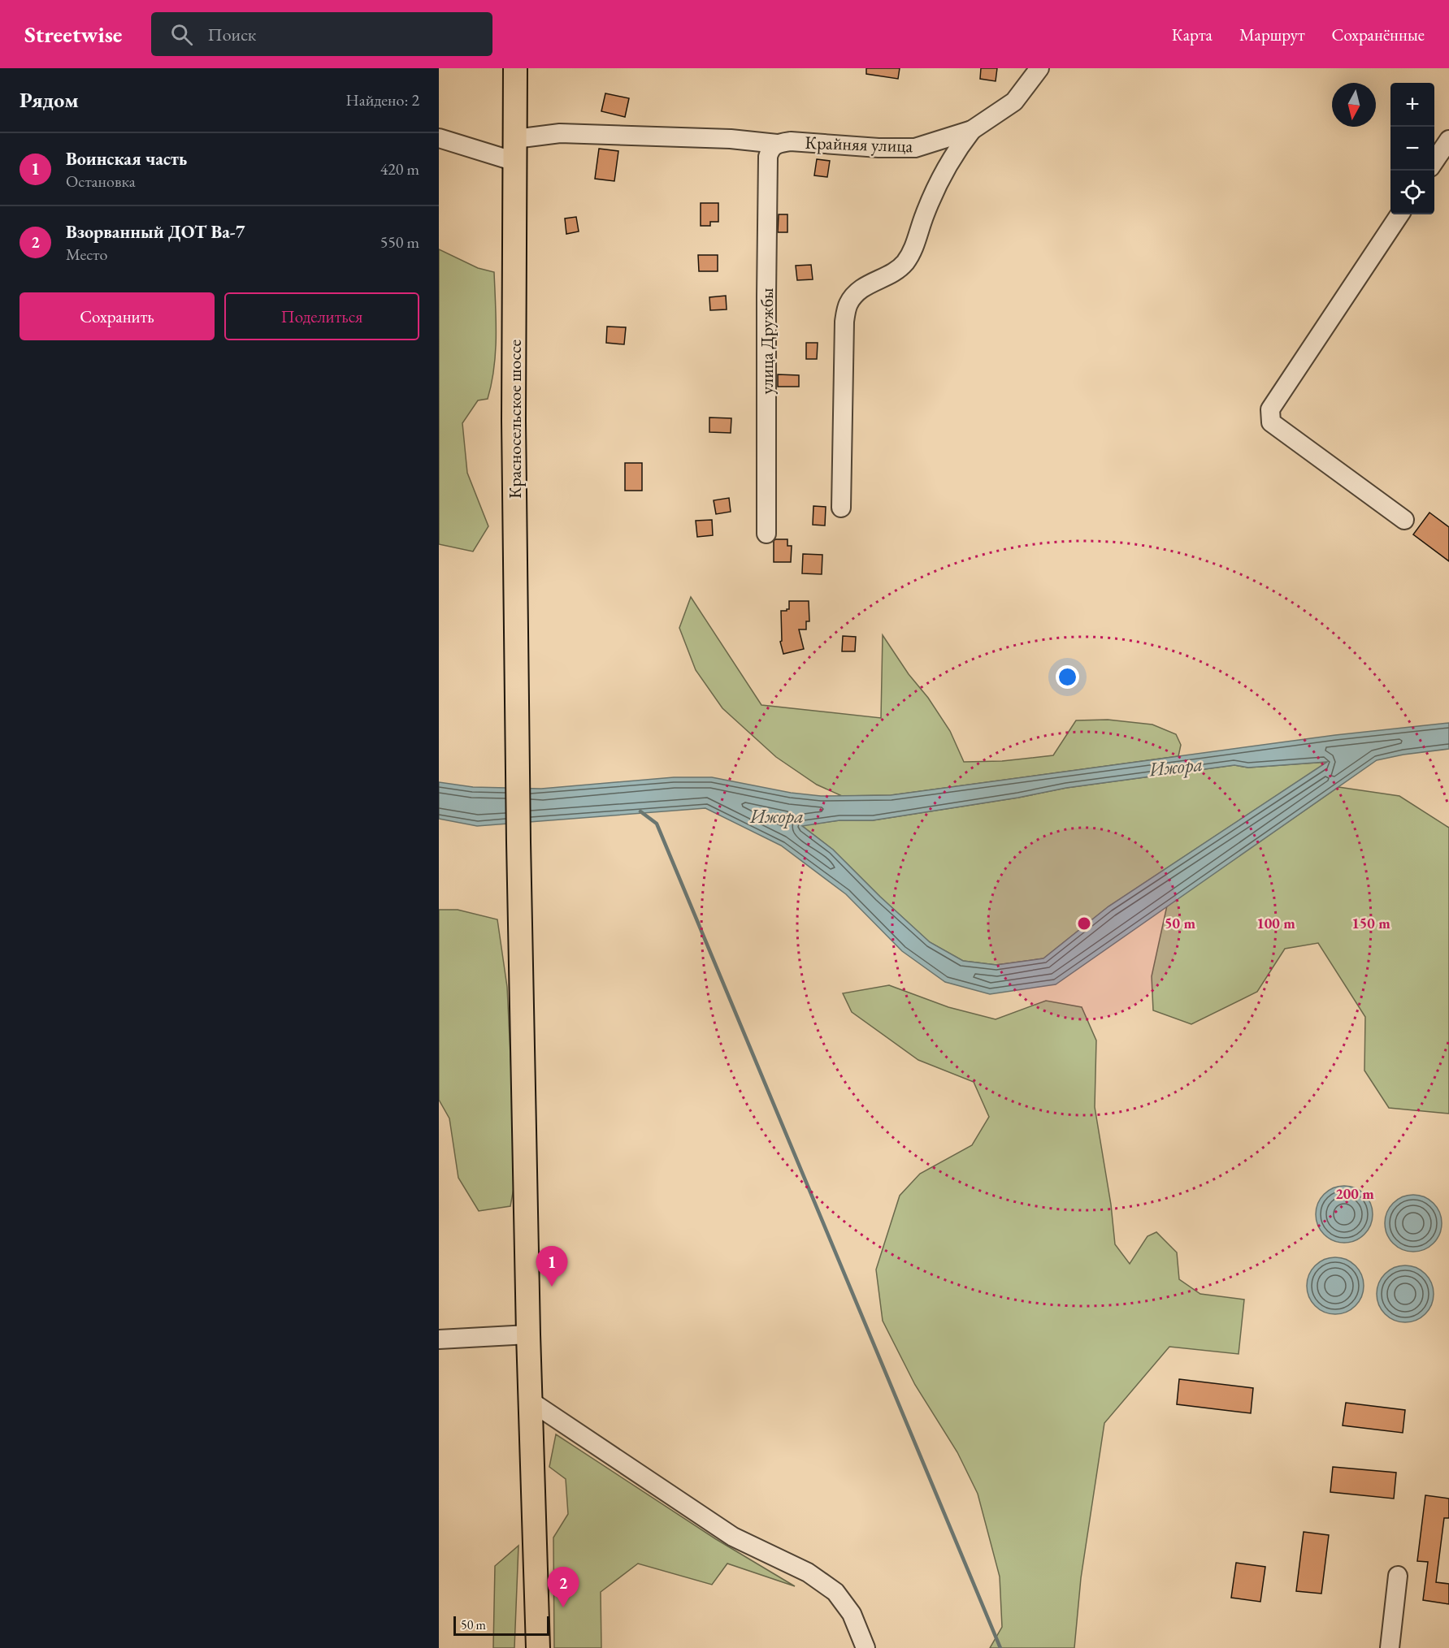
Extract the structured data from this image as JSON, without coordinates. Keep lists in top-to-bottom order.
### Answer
{
  "streets": {
    "main road": ["Красносельское шоссе"],
    "street": ["Крайняя улица", "улица Дружбы"]
  },
  "crossings": [
    ["Крайняя улица", "улица Дружбы"],
    ["Крайняя улица", "Красносельское шоссе"]
  ],
  "water": ["Ижора"],
  "scale_bar": "50 m",
  "north": "bottom",
  "page": {
    "header": "Streetwise",
    "search": "Поиск",
    "nav": ["Карта", "Маршрут", "Сохранённые"],
    "heading": ["Рядом", "Найдено: 2"],
    "map_buttons": ["+", "−"],
    "list": [
      {
        "mark": "1",
        "name": "Воинская часть",
        "note": "Остановка",
        "value": "420 m"
      },
      {
        "mark": "2",
        "name": "Взорванный ДОТ Ва-7",
        "note": "Место",
        "value": "550 m"
      }
    ],
    "buttons": ["Сохранить", "Поделиться"],
    "pins": ["1", "2"],
    "scale": "50 m"
  },
  "rings": [
    "50 m",
    "100 m",
    "150 m",
    "200 m"
  ]
}
